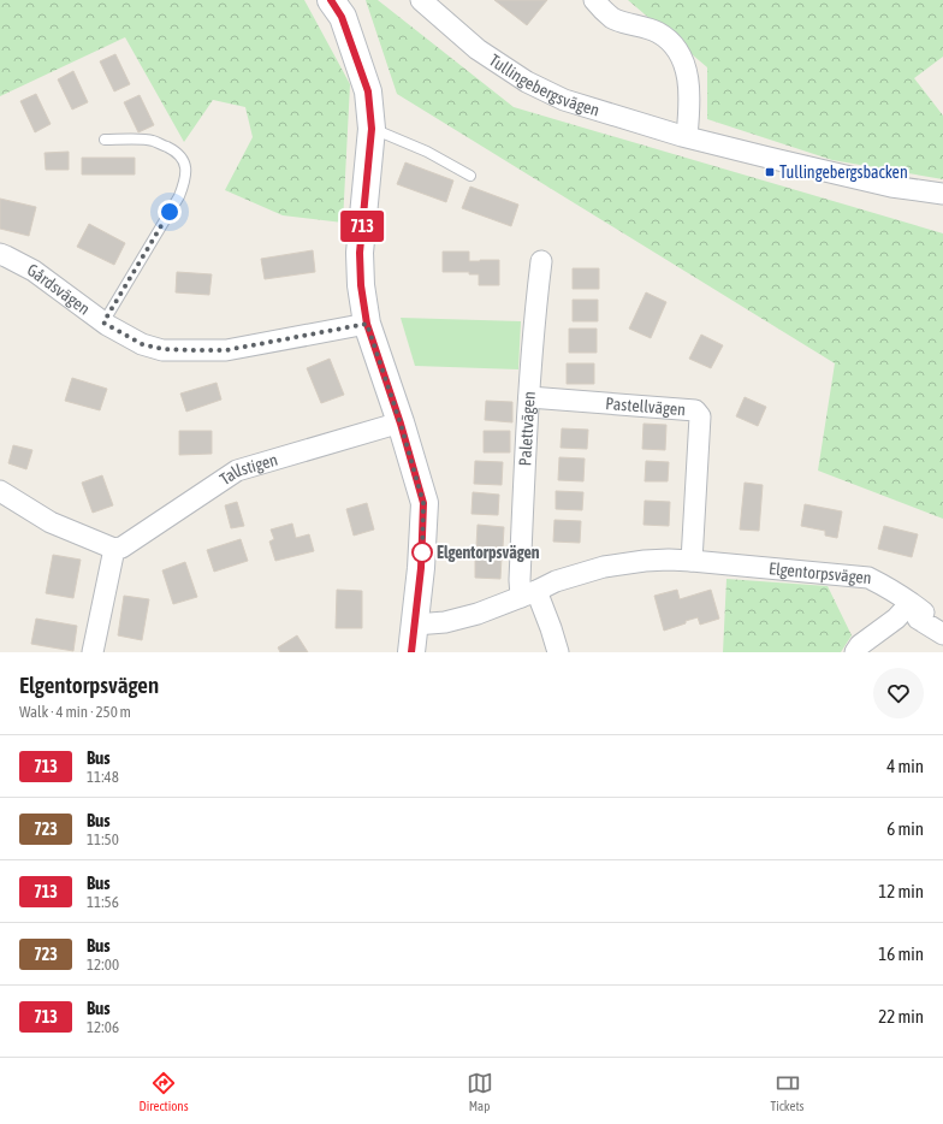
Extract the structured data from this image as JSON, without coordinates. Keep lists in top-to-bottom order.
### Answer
{
  "streets": {
    "street": [
      "Tullingebergsvägen",
      "Gårdsvägen",
      "Pastellvägen",
      "Palettvägen",
      "Tallstigen",
      "Elgentorpsvägen"
    ]
  },
  "crossings": [
    ["Pastellvägen", "Palettvägen"],
    ["Pastellvägen", "Elgentorpsvägen"],
    ["Palettvägen", "Elgentorpsvägen"]
  ],
  "places": {
    "transit": ["Tullingebergsbacken"],
    "other": ["Elgentorpsvägen"]
  },
  "lines": ["bus line 713"],
  "page": {
    "on_map": "713",
    "heading": ["Elgentorpsvägen", "Walk · 4 min · 250 m"],
    "list": [
      {
        "mark": "713",
        "name": "Bus",
        "note": "11:48",
        "value": "4 min"
      },
      {
        "mark": "723",
        "name": "Bus",
        "note": "11:50",
        "value": "6 min"
      },
      {
        "mark": "713",
        "name": "Bus",
        "note": "11:56",
        "value": "12 min"
      },
      {
        "mark": "723",
        "name": "Bus",
        "note": "12:00",
        "value": "16 min"
      },
      {
        "mark": "713",
        "name": "Bus",
        "note": "12:06",
        "value": "22 min"
      }
    ],
    "tabs": ["Directions", "Map", "Tickets"]
  }
}
